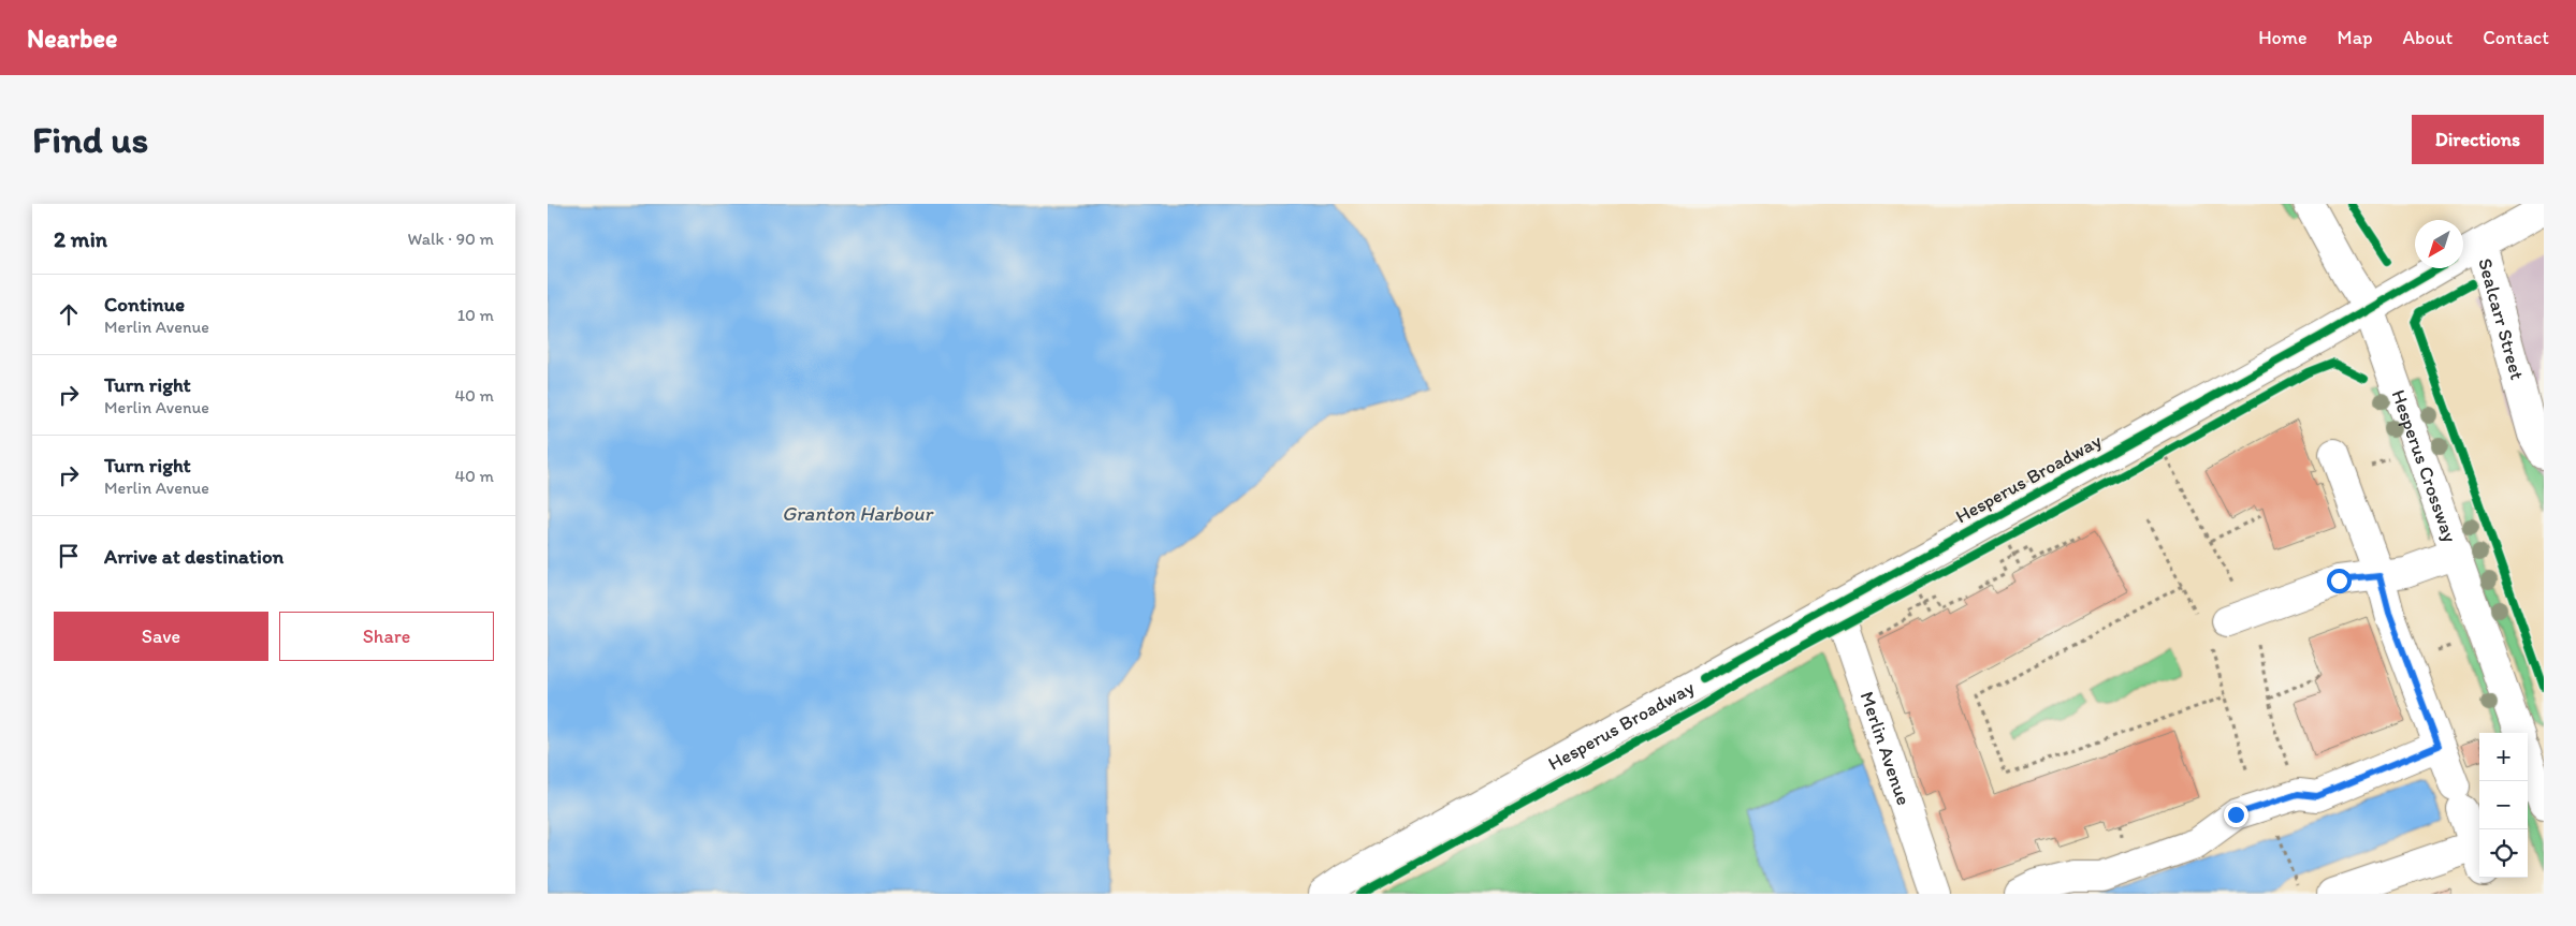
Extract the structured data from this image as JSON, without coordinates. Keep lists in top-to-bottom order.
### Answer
{
  "streets": {
    "street": [
      "Sealcarr Street",
      "Hesperus Crossway",
      "Hesperus Broadway",
      "Merlin Avenue"
    ]
  },
  "crossings": [
    ["Sealcarr Street", "Hesperus Broadway"],
    ["Hesperus Crossway", "Hesperus Broadway"],
    ["Hesperus Broadway", "Merlin Avenue"]
  ],
  "water": ["Granton Harbour"],
  "north": "bottom left",
  "page": {
    "header": "Nearbee",
    "nav": [
      "Home",
      "Map",
      "About",
      "Contact"
    ],
    "buttons": [
      "Directions",
      ["Save", "Share"]
    ],
    "title": "Find us",
    "heading": ["2 min", "Walk · 90 m"],
    "list": [
      ["Continue", "Merlin Avenue", "10 m"],
      ["Turn right", "Merlin Avenue", "40 m"],
      ["Turn right", "Merlin Avenue", "40 m"],
      "Arrive at destination"
    ],
    "map_buttons": ["+", "−"]
  }
}
